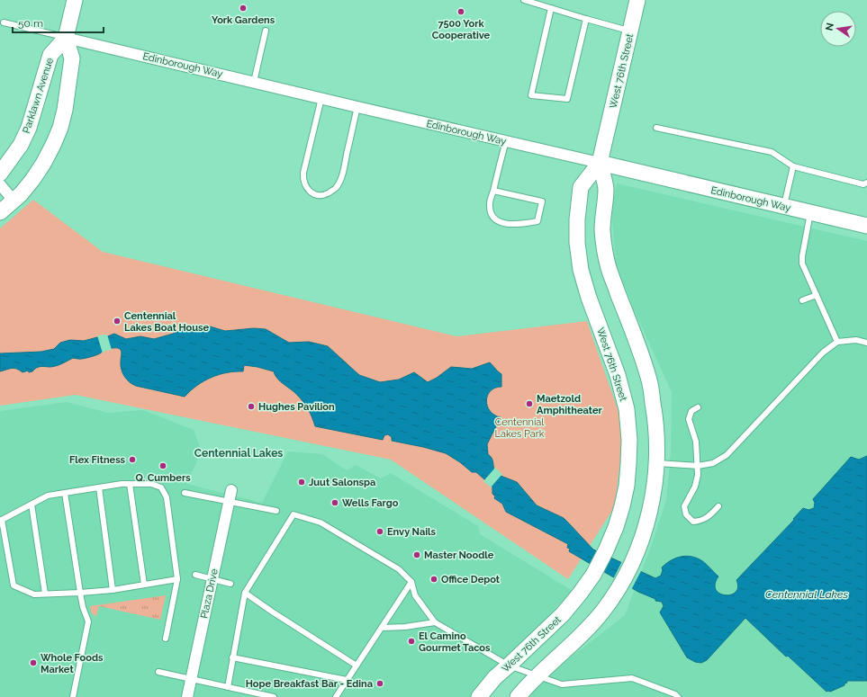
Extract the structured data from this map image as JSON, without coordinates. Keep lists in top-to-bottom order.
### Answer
{
  "streets": {
    "street": [
      "Edinborough Way",
      "West 76th Street",
      "Parklawn Avenue",
      "Plaza Drive"
    ]
  },
  "crossings": [
    ["Edinborough Way", "West 76th Street"],
    ["Edinborough Way", "Parklawn Avenue"]
  ],
  "districts": ["Centennial Lakes"],
  "water": ["Centennial Lakes"],
  "parks": ["Centennial Lakes Park"],
  "places": [
    "York Gardens",
    "7500 York Cooperative",
    "Centennial Lakes Boat House",
    "Maetzold Amphitheater",
    "Hughes Pavilion",
    "Flex Fitness",
    "Q. Cumbers",
    "Juut Salonspa",
    "Wells Fargo",
    "Envy Nails",
    "Master Noodle",
    "Office Depot",
    "El Camino Gourmet Tacos",
    "Whole Foods Market",
    "Hope Breakfast Bar - Edina"
  ],
  "scale_bar": "50 m",
  "north": "left"
}
